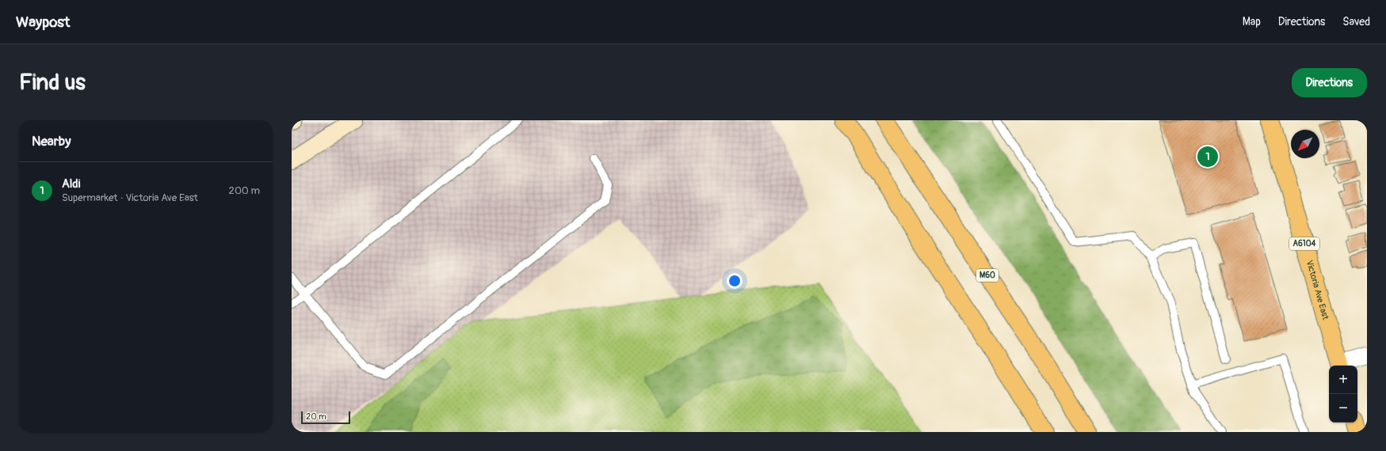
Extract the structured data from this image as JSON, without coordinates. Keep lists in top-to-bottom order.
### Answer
{
  "streets": {
    "main road": ["A6104", "M60", "Victoria Ave East"]
  },
  "scale_bar": "20 m",
  "north": "bottom left",
  "page": {
    "header": "Waypost",
    "nav": ["Map", "Directions", "Saved"],
    "buttons": "Directions",
    "title": "Find us",
    "heading": "Nearby",
    "pins": "1",
    "list": [
      {
        "mark": "1",
        "name": "Aldi",
        "note": "Supermarket · Victoria Ave East",
        "value": "200 m"
      }
    ],
    "map_buttons": ["+", "−"],
    "scale": "20 m"
  }
}
